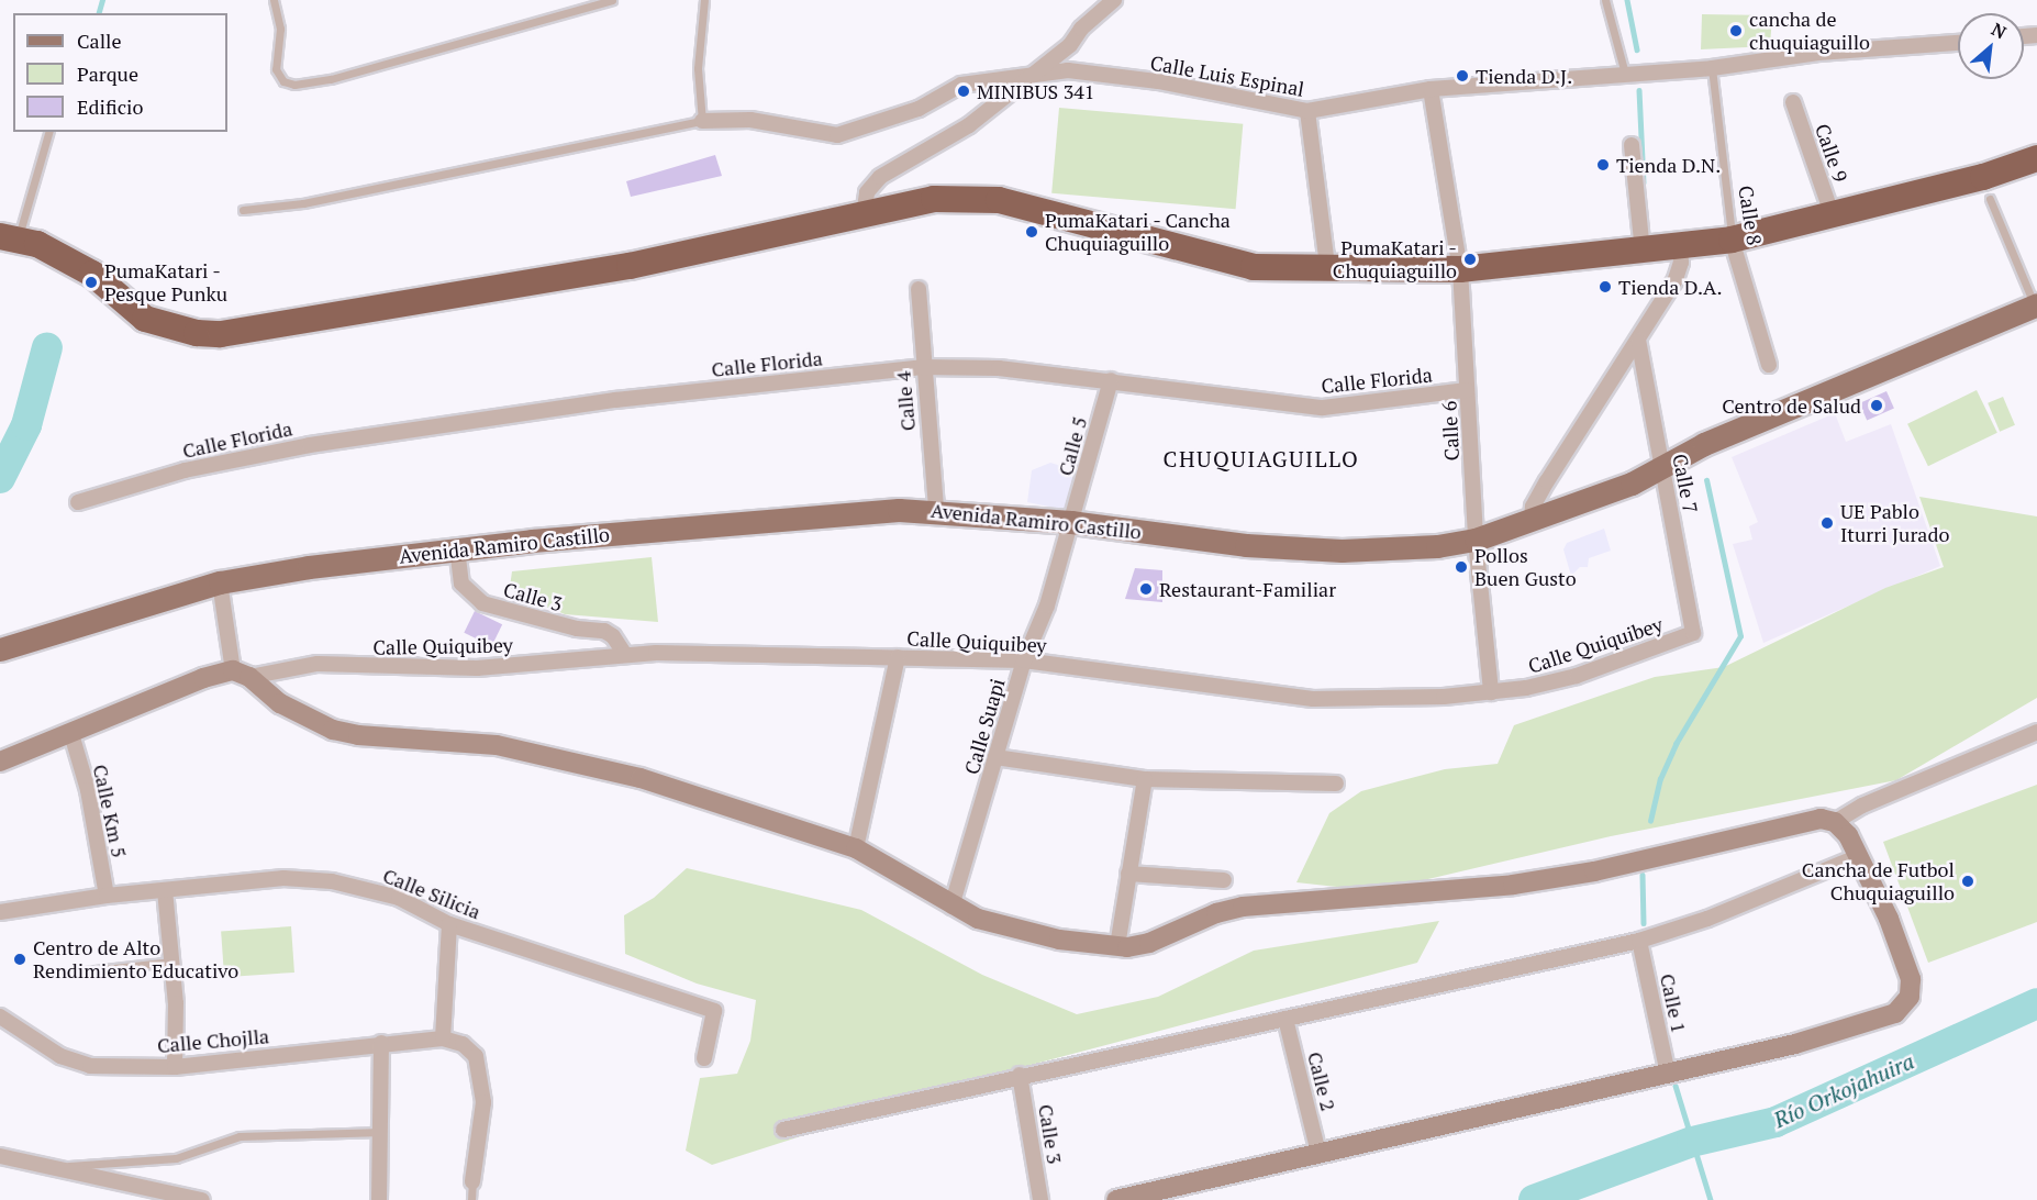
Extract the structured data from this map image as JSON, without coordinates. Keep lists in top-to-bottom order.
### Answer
{
  "streets": {
    "main road": ["Avenida Ramiro Castillo"],
    "street": [
      "Calle Luis Espinal",
      "Calle 9",
      "Calle 8",
      "Calle Florida",
      "Calle 4",
      "Calle 6",
      "Calle 5",
      "Calle 7",
      "Calle 3",
      "Calle Quiquibey",
      "Calle Suapi",
      "Calle Km 5",
      "Calle Silicia",
      "Calle 1",
      "Calle Chojlla",
      "Calle 2"
    ]
  },
  "crossings": [
    ["Calle Luis Espinal", "Calle 8"],
    ["Calle Luis Espinal", "Calle 6"],
    ["Calle Florida", "Calle 4"],
    ["Calle Florida", "Calle 6"],
    ["Calle Florida", "Calle 5"],
    ["Calle 4", "Avenida Ramiro Castillo"],
    ["Calle 6", "Avenida Ramiro Castillo"],
    ["Calle 6", "Calle Quiquibey"],
    ["Calle 5", "Avenida Ramiro Castillo"],
    ["Calle 5", "Calle Suapi"],
    ["Calle 7", "Avenida Ramiro Castillo"],
    ["Calle 7", "Calle Quiquibey"],
    ["Avenida Ramiro Castillo", "Calle 3"],
    ["Avenida Ramiro Castillo", "Calle Suapi"],
    ["Calle 3", "Calle Quiquibey"],
    ["Calle Quiquibey", "Calle Suapi"],
    ["Calle Km 5", "Calle Silicia"]
  ],
  "districts": ["CHUQUIAGUILLO"],
  "water": ["Río Orkojahuira"],
  "places": [
    "cancha de chuquiaguillo",
    "Tienda D.J.",
    "MINIBUS 341",
    "Tienda D.N.",
    "PumaKatari - Cancha Chuquiaguillo",
    "PumaKatari - Chuquiaguillo",
    "PumaKatari - Pesque Punku",
    "Tienda D.A.",
    "Centro de Salud",
    "UE Pablo Iturri Jurado",
    "Pollos Buen Gusto",
    "Restaurant-Familiar",
    "Cancha de Futbol Chuquiaguillo",
    "Centro de Alto Rendimiento Educativo"
  ],
  "legend": ["Calle", "Parque", "Edificio"],
  "north": "top right"
}
